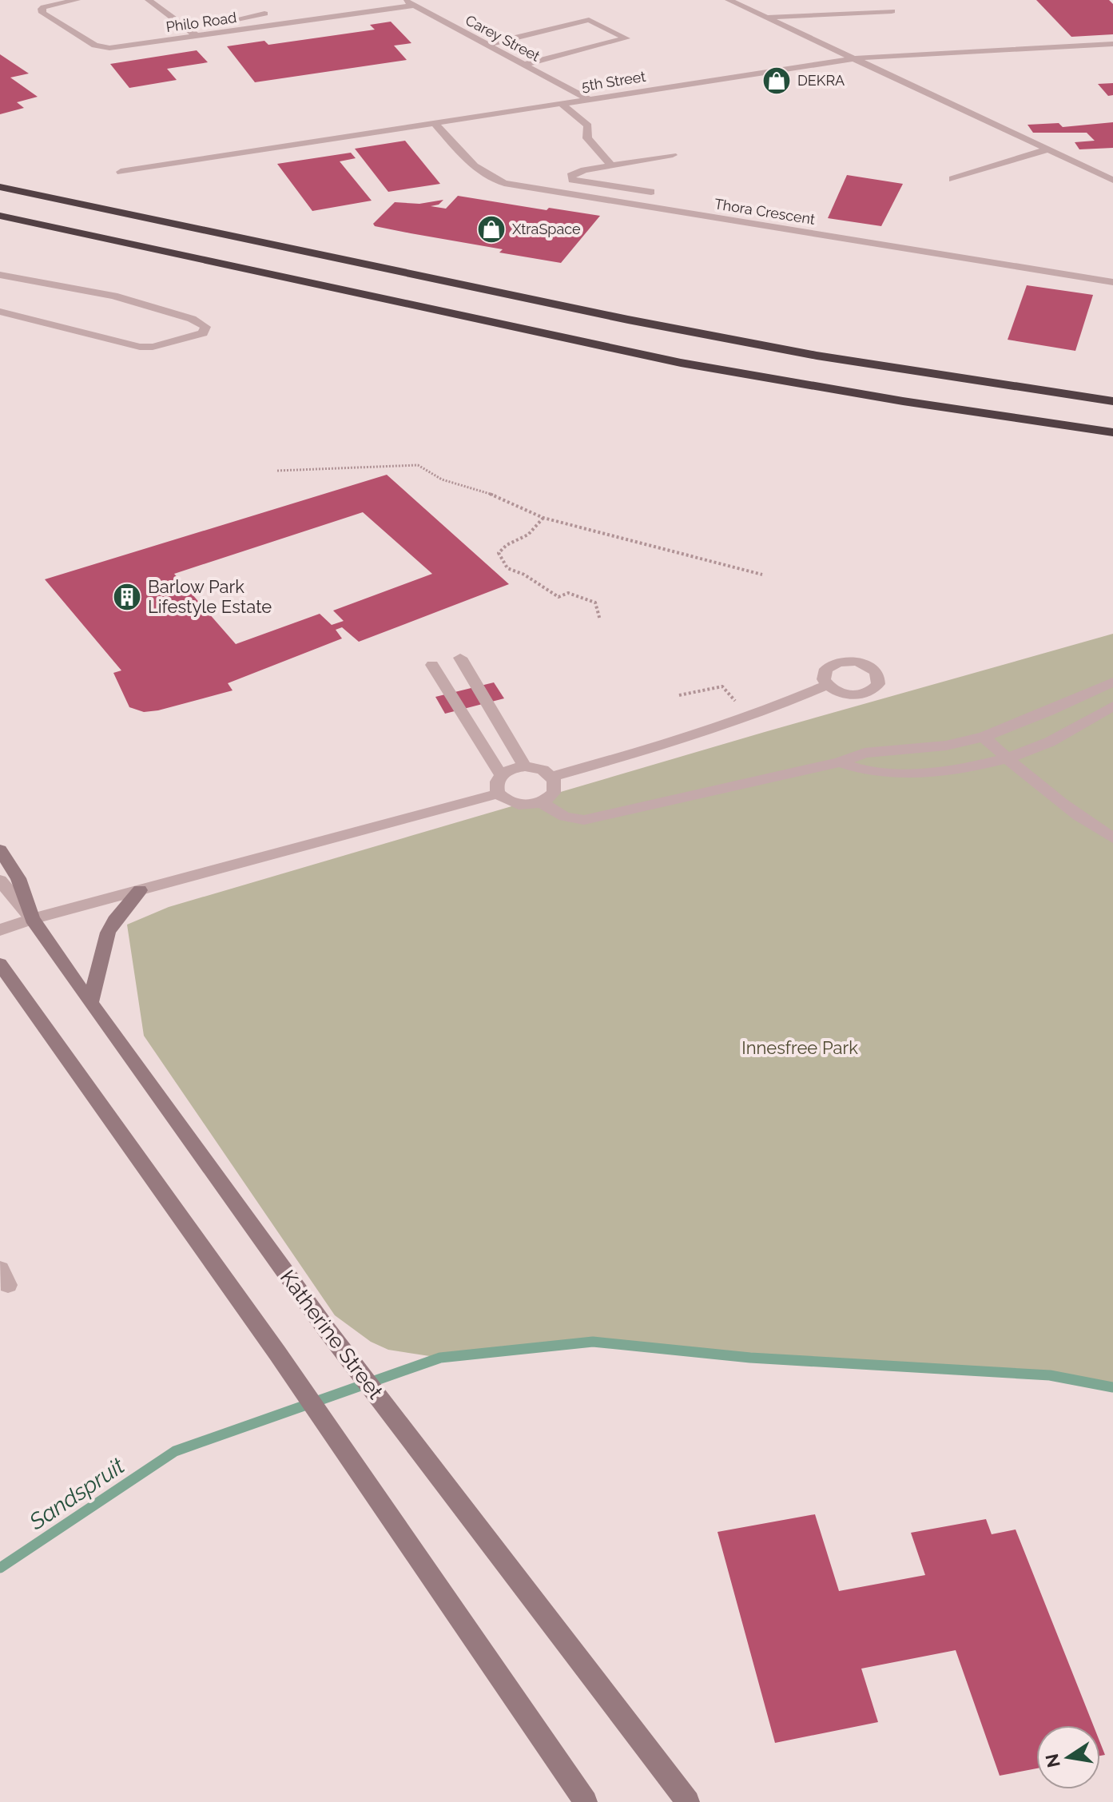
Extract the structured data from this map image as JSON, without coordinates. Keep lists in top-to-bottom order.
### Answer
{
  "streets": {
    "main road": ["Katherine Street"],
    "street": [
      "Philo Road",
      "Carey Street",
      "5th Street",
      "Thora Crescent"
    ]
  },
  "crossings": [
    ["Philo Road", "Carey Street"],
    ["Carey Street", "5th Street"],
    ["5th Street", "Thora Crescent"]
  ],
  "water": ["Sandspruit"],
  "parks": ["Innesfree Park"],
  "places": {
    "shop": ["DEKRA", "XtraSpace"],
    "building": ["Barlow Park Lifestyle Estate"]
  },
  "north": "left"
}
